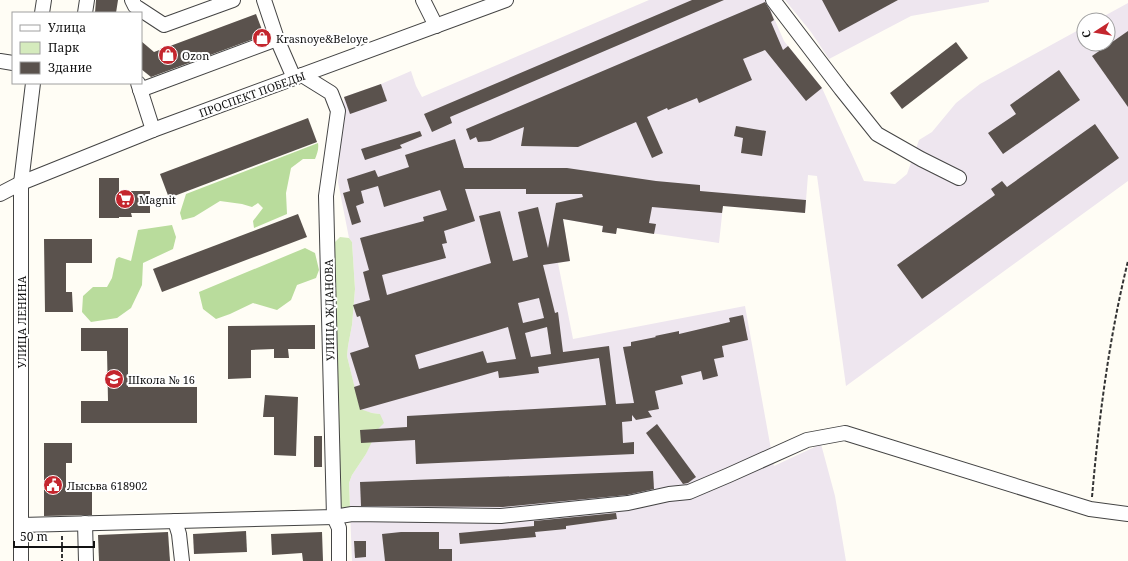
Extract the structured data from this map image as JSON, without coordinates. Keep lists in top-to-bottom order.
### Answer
{
  "streets": {
    "street": ["ПРОСПЕКТ ПОБЕДЫ", "УЛИЦА ЖДАНОВА", "УЛИЦА ЛЕНИНА"]
  },
  "crossings": [
    ["ПРОСПЕКТ ПОБЕДЫ", "УЛИЦА ЖДАНОВА"],
    ["ПРОСПЕКТ ПОБЕДЫ", "УЛИЦА ЛЕНИНА"]
  ],
  "places": {
    "shop": ["Krasnoye&Beloye", "Ozon"],
    "supermarket": ["Magnit"],
    "school or university": ["Школа № 16"],
    "public building": ["Лысьва 618902"]
  },
  "legend": ["Улица", "Парк", "Здание"],
  "scale_bar": "50 m",
  "north": "left"
}
